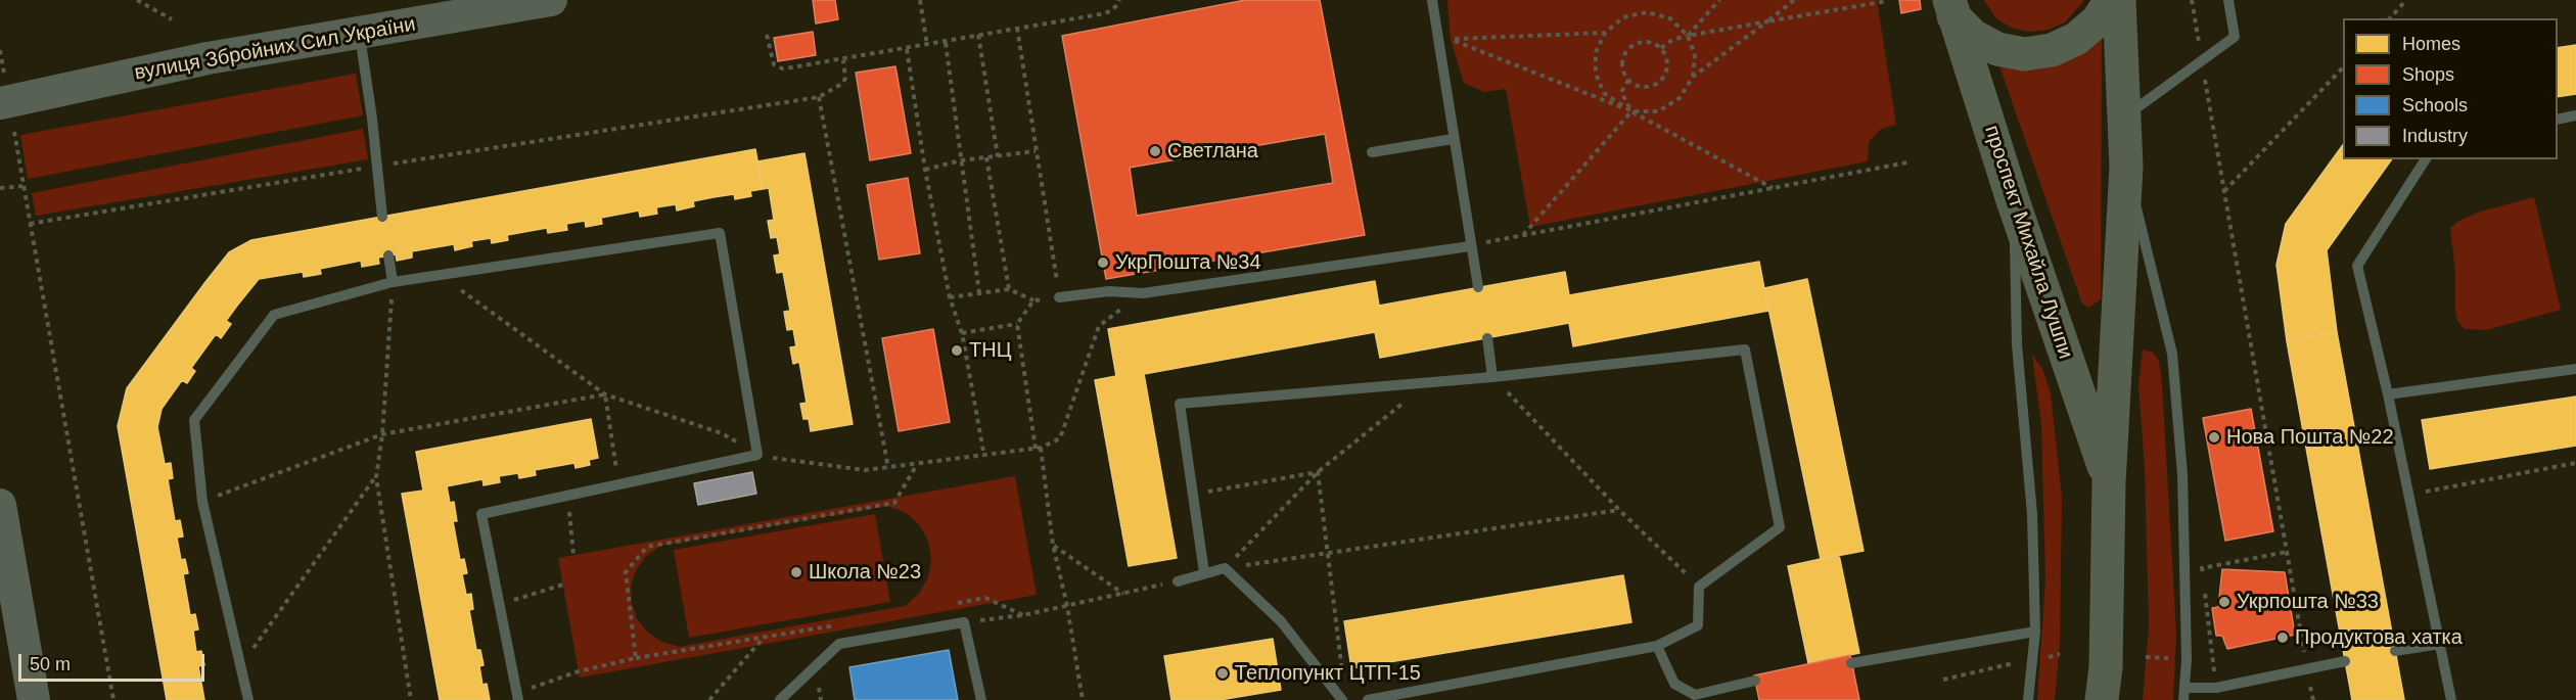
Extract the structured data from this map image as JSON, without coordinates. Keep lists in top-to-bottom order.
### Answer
{
  "streets": {
    "main road": ["проспект Михайла Лушпи"],
    "street": ["вулиця Збройних Сил України"]
  },
  "places": [
    "Светлана",
    "УкрПошта №34",
    "ТНЦ",
    "Нова Пошта №22",
    "Школа №23",
    "Укрпошта №33",
    "Продуктова хатка",
    "Теплопункт ЦТП-15"
  ],
  "legend": [
    "Homes",
    "Shops",
    "Schools",
    "Industry"
  ],
  "scale_bar": "50 m"
}
